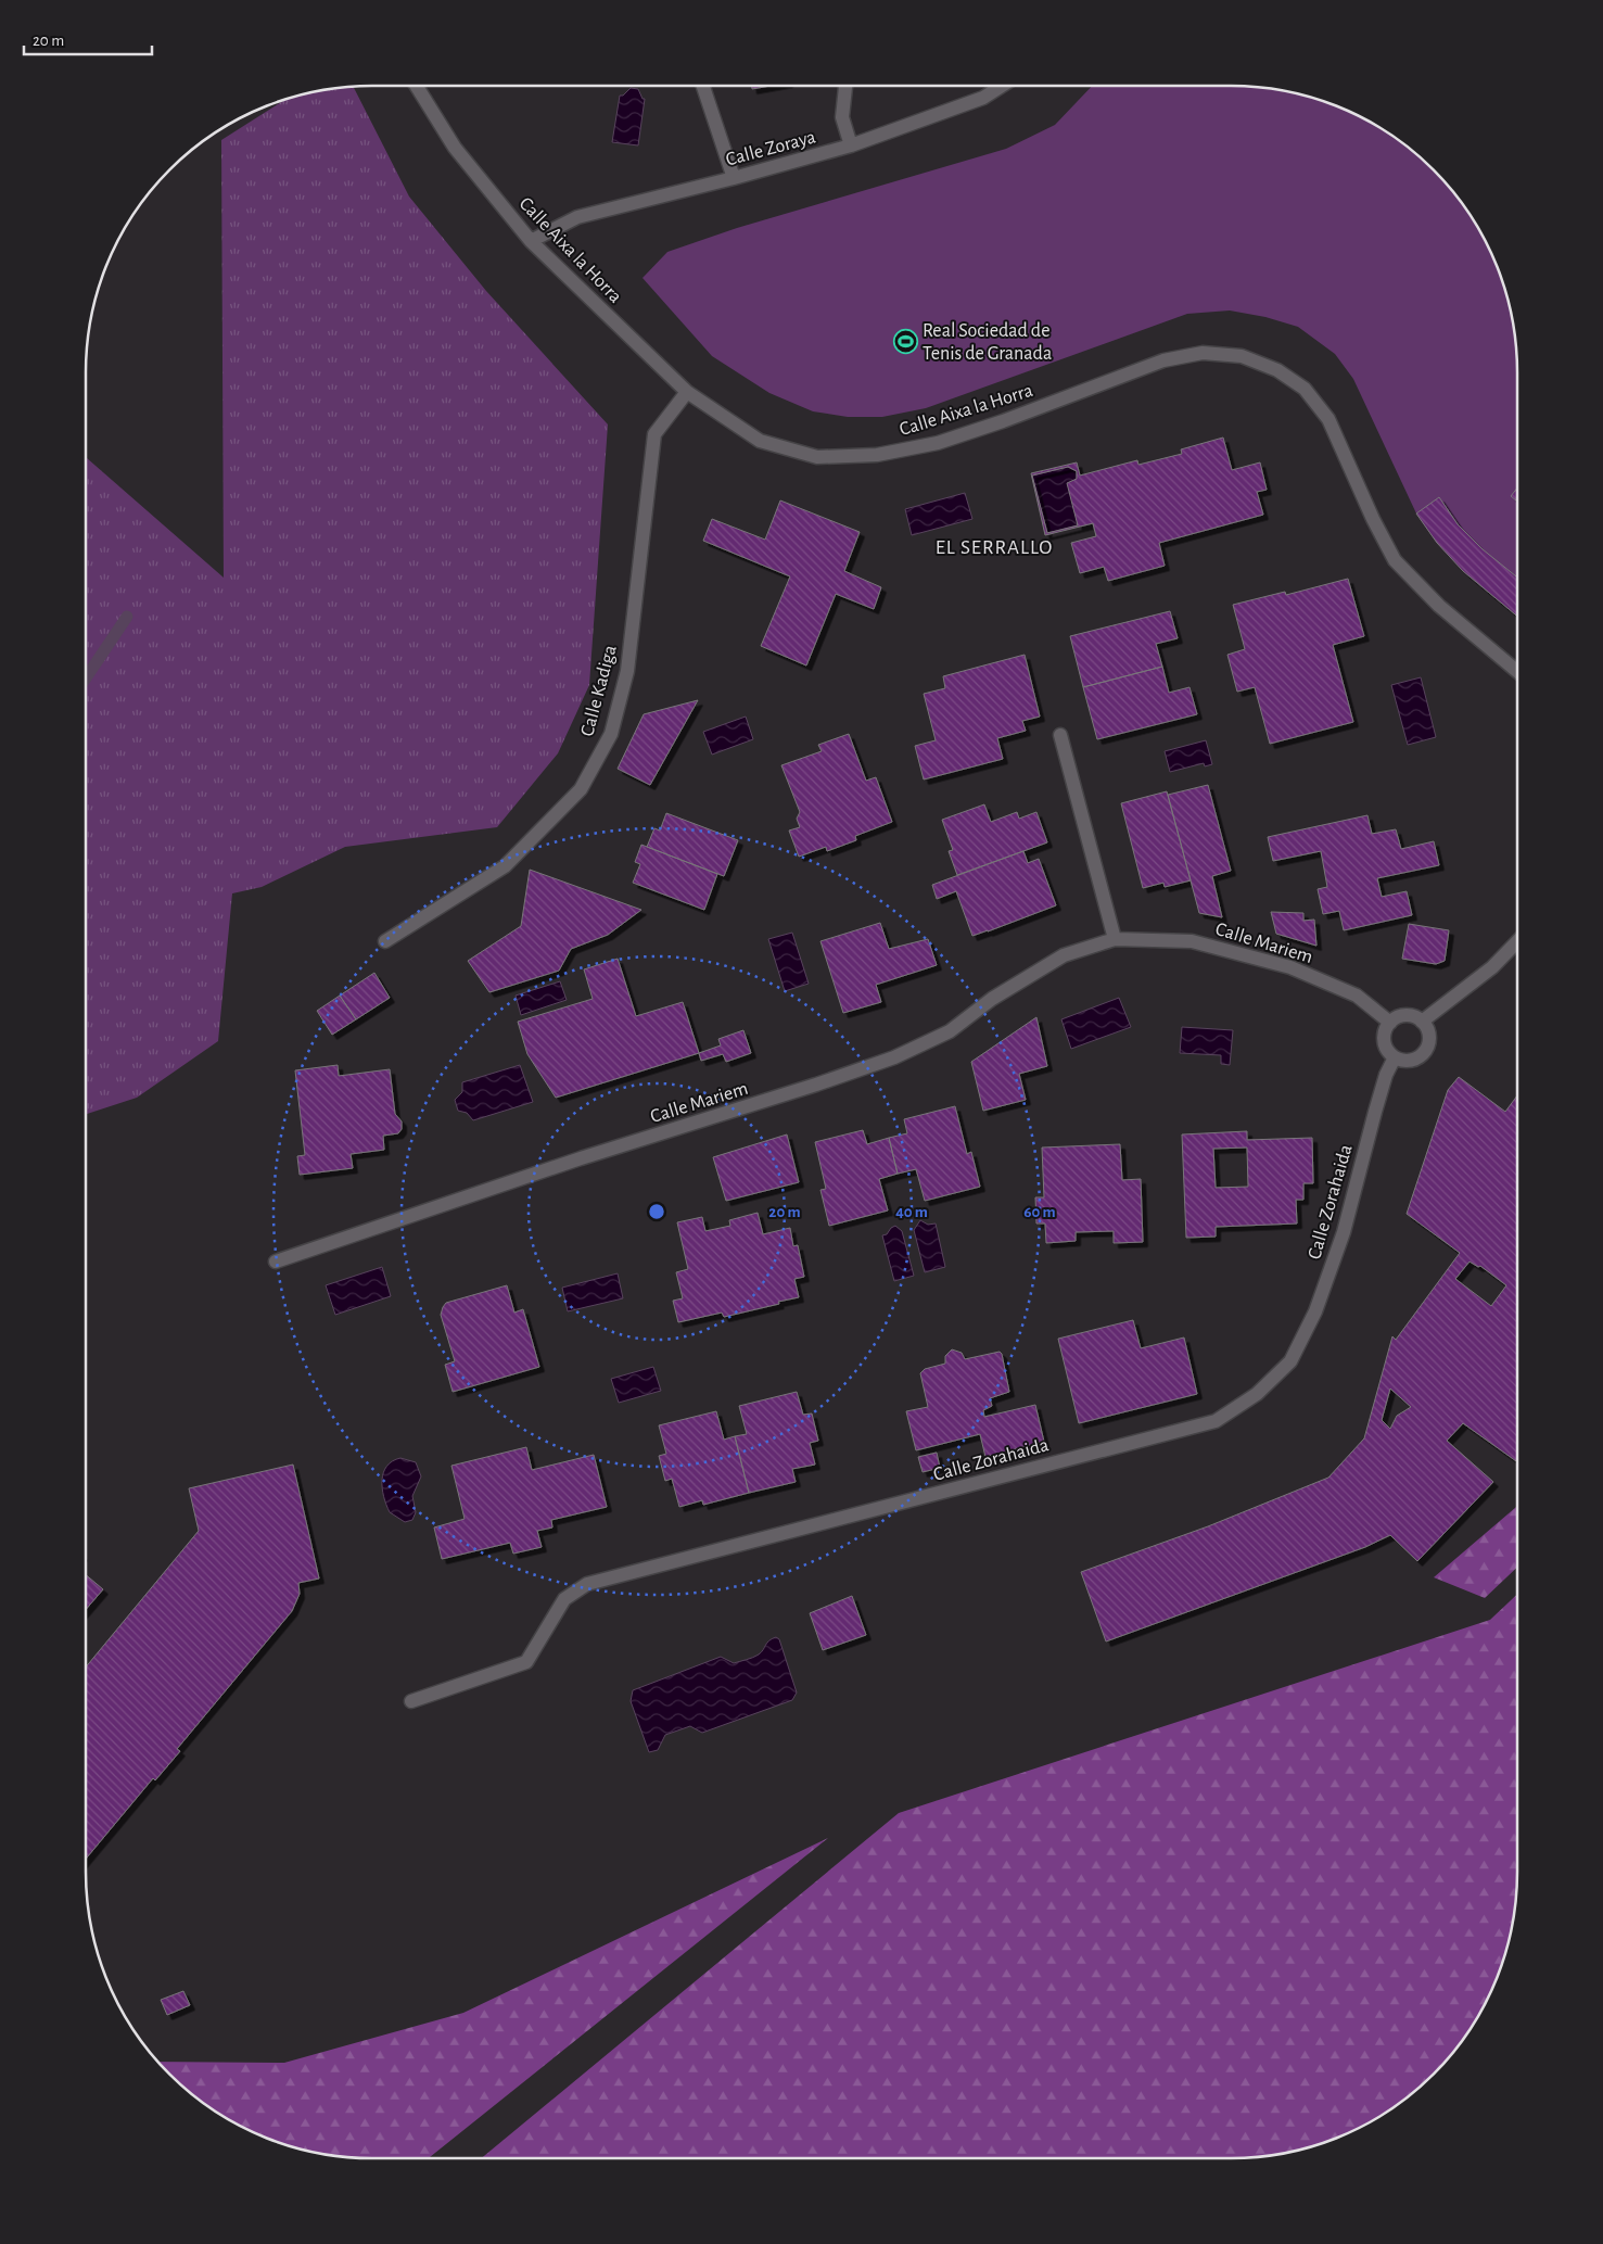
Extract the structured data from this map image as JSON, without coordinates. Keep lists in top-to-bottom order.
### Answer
{
  "streets": {
    "street": [
      "Calle Zoraya",
      "Calle Aixa la Horra",
      "Calle Kadiga",
      "Calle Mariem",
      "Calle Zorahaida"
    ]
  },
  "crossings": [
    ["Calle Zoraya", "Calle Aixa la Horra"],
    ["Calle Aixa la Horra", "Calle Kadiga"],
    ["Calle Mariem", "Calle Zorahaida"]
  ],
  "districts": ["EL SERRALLO"],
  "places": {
    "sports": ["Real Sociedad de Tenis de Granada"]
  },
  "scale_bar": "20 m",
  "rings": ["20 m", "40 m", "60 m"]
}
